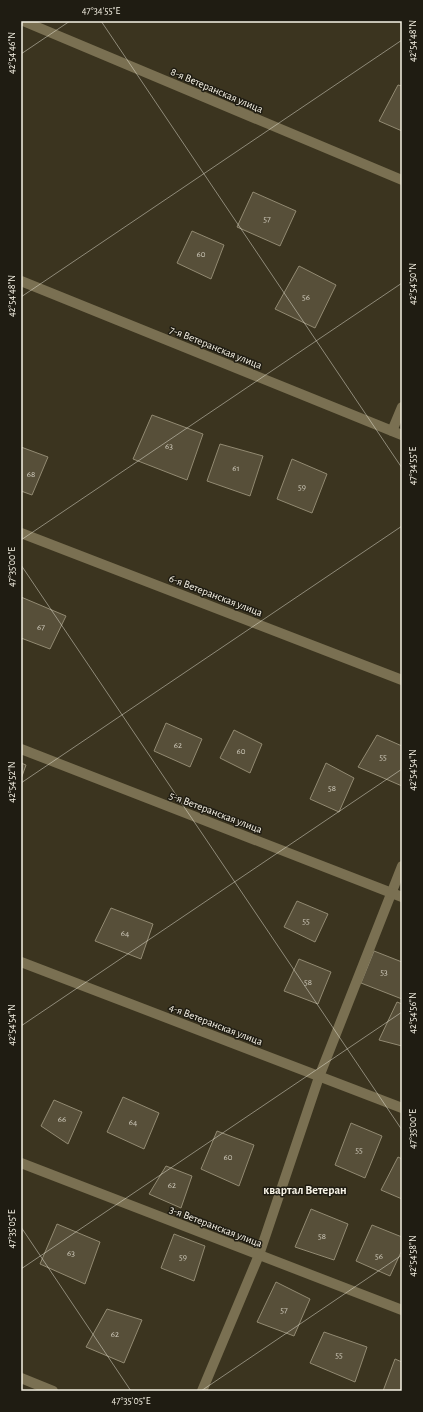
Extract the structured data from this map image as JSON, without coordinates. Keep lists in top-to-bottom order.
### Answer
{
  "streets": {
    "street": [
      "8-я Ветеранская улица",
      "7-я Ветеранская улица",
      "6-я Ветеранская улица",
      "5-я Ветеранская улица",
      "4-я Ветеранская улица",
      "3-я Ветеранская улица"
    ]
  },
  "districts": ["квартал Ветеран"],
  "house_numbers": [
    "57",
    "60",
    "56",
    "63",
    "61",
    "68",
    "59",
    "67",
    "62",
    "60",
    "55",
    "58",
    "55",
    "64",
    "53",
    "58",
    "66",
    "64",
    "55",
    "60",
    "62",
    "58",
    "63",
    "56",
    "59",
    "57",
    "62",
    "55"
  ],
  "coordinates": [
    "47°34'55\"E",
    "42°54'48\"N",
    "42°54'46\"N",
    "42°54'50\"N",
    "47°35'00\"E",
    "42°54'54\"N",
    "42°54'52\"N",
    "42°54'56\"N",
    "47°35'05\"E",
    "42°54'58\"N"
  ]
}
